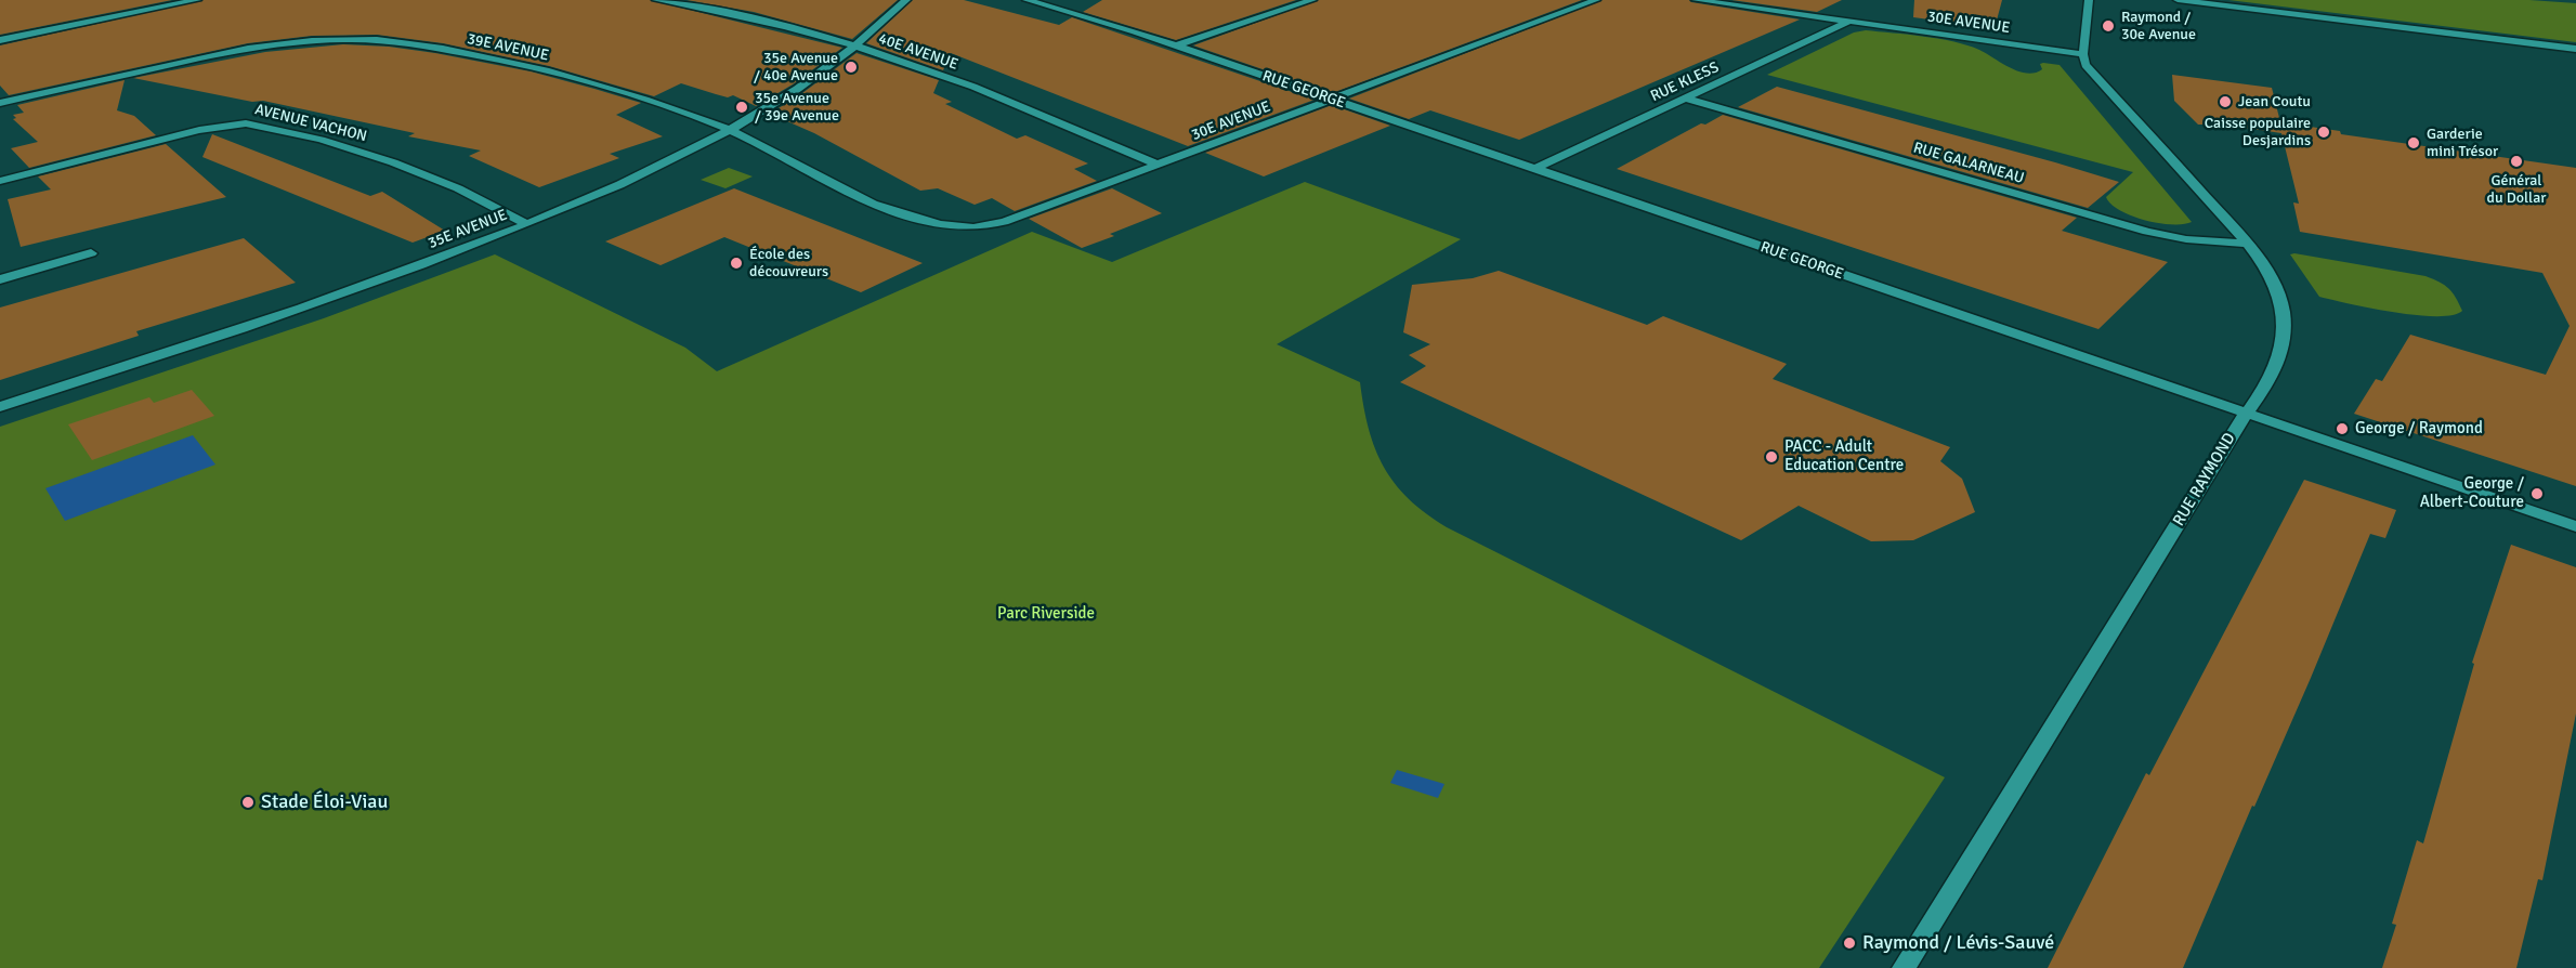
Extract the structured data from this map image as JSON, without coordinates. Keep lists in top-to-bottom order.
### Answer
{
  "streets": {
    "street": [
      "30E AVENUE",
      "39E AVENUE",
      "40E AVENUE",
      "RUE KLESS",
      "RUE GEORGE",
      "AVENUE VACHON",
      "RUE GALARNEAU",
      "35E AVENUE",
      "RUE RAYMOND"
    ]
  },
  "crossings": [
    ["30E AVENUE", "39E AVENUE"],
    ["30E AVENUE", "40E AVENUE"],
    ["30E AVENUE", "RUE KLESS"],
    ["30E AVENUE", "RUE GEORGE"],
    ["30E AVENUE", "RUE RAYMOND"],
    ["39E AVENUE", "35E AVENUE"],
    ["40E AVENUE", "35E AVENUE"],
    ["RUE KLESS", "RUE GEORGE"],
    ["RUE KLESS", "RUE GALARNEAU"],
    ["RUE GEORGE", "RUE RAYMOND"],
    ["AVENUE VACHON", "35E AVENUE"],
    ["RUE GALARNEAU", "RUE RAYMOND"]
  ],
  "parks": ["Parc Riverside"],
  "places": [
    "Raymond / 30e Avenue",
    "35e Avenue / 40e Avenue",
    "Jean Coutu",
    "35e Avenue / 39e Avenue",
    "Caisse populaire Desjardins",
    "Garderie mini Trésor",
    "Général du Dollar",
    "École des découvreurs",
    "George / Raymond",
    "PACC - Adult Education Centre",
    "George / Albert-Couture",
    "Stade Éloi-Viau",
    "Raymond / Lévis-Sauvé"
  ]
}
